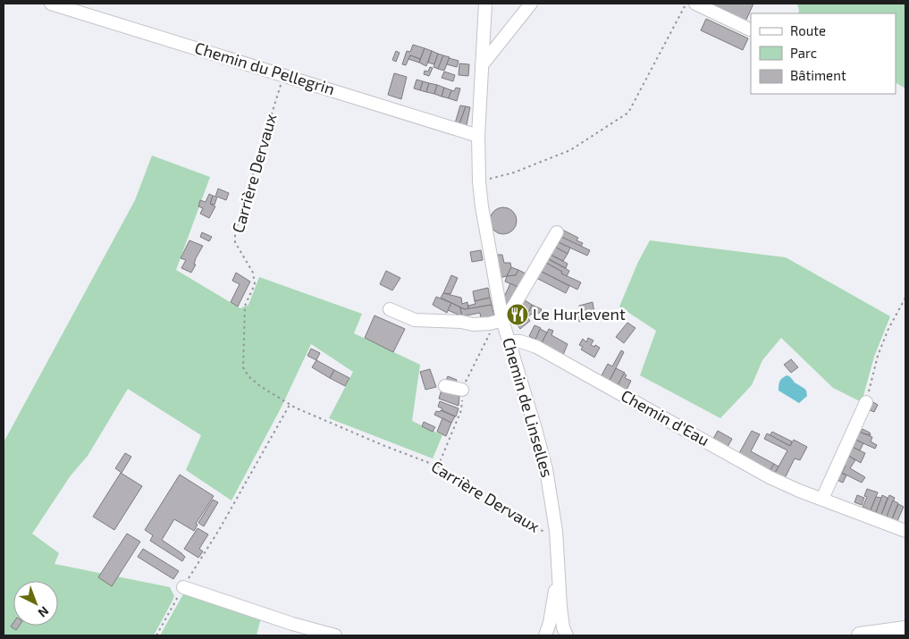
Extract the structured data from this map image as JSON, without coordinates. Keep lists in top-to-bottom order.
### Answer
{
  "streets": {
    "street": ["Chemin du Pellegrin", "Chemin de Linselles", "Chemin d'Eau"],
    "path": ["Carrière Dervaux"]
  },
  "crossings": [
    ["Chemin du Pellegrin", "Carrière Dervaux"],
    ["Chemin du Pellegrin", "Chemin de Linselles"],
    ["Carrière Dervaux", "Chemin de Linselles"],
    ["Chemin de Linselles", "Chemin d'Eau"]
  ],
  "places": {
    "restaurant": ["Le Hurlevent"]
  },
  "legend": ["Route", "Parc", "Bâtiment"],
  "north": "bottom right"
}
